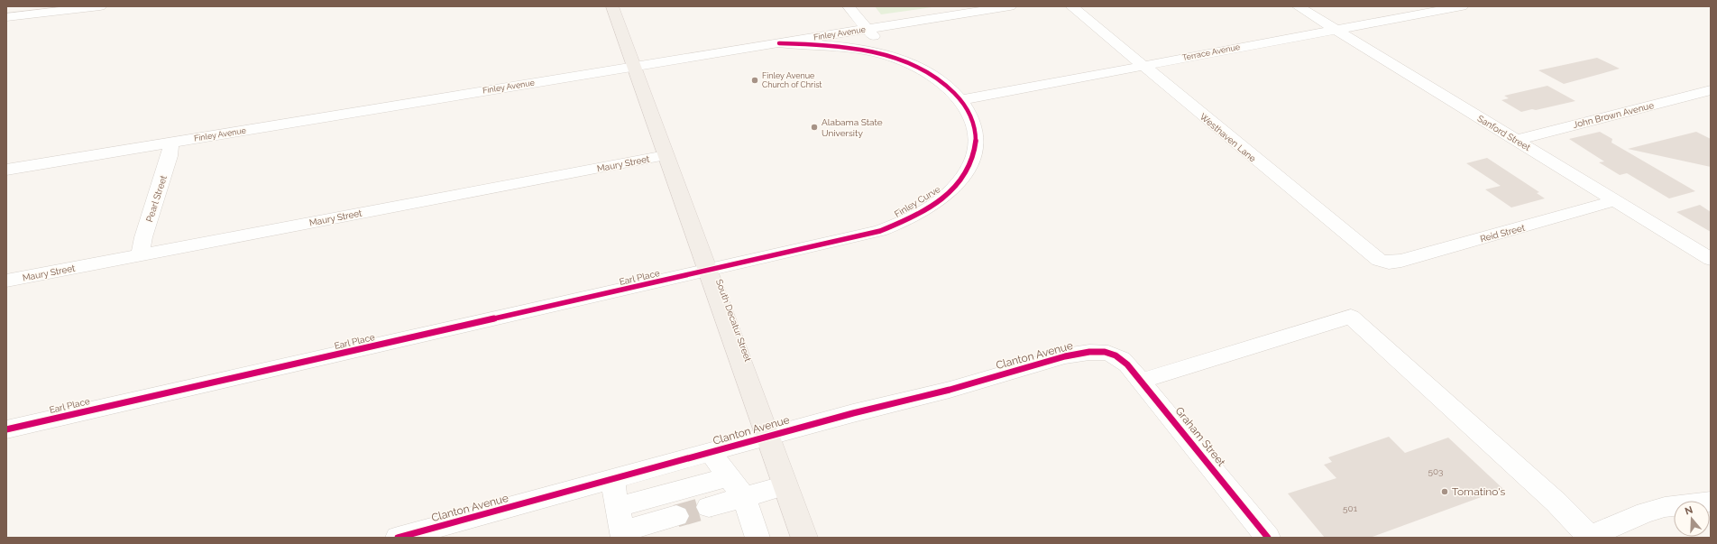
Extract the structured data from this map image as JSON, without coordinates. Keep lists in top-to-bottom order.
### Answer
{
  "streets": {
    "main road": ["South Decatur Street"],
    "street": [
      "Finley Avenue",
      "Terrace Avenue",
      "John Brown Avenue",
      "Sanford Street",
      "Westhaven Lane",
      "Maury Street",
      "Pearl Street",
      "Finley Curve",
      "Reid Street",
      "Earl Place",
      "Clanton Avenue",
      "Graham Street"
    ]
  },
  "crossings": [
    ["Finley Avenue", "Pearl Street"],
    ["Finley Avenue", "Finley Curve"],
    ["Finley Avenue", "South Decatur Street"],
    ["Terrace Avenue", "Sanford Street"],
    ["Terrace Avenue", "Westhaven Lane"],
    ["Terrace Avenue", "Finley Curve"],
    ["John Brown Avenue", "Sanford Street"],
    ["Sanford Street", "Reid Street"],
    ["Westhaven Lane", "Reid Street"],
    ["Maury Street", "Pearl Street"],
    ["Maury Street", "South Decatur Street"],
    ["Finley Curve", "Earl Place"],
    ["Finley Curve", "South Decatur Street"],
    ["Earl Place", "South Decatur Street"],
    ["South Decatur Street", "Clanton Avenue"],
    ["Clanton Avenue", "Graham Street"]
  ],
  "places": ["Finley Avenue Church of Christ", "Alabama State University", "Tomatino's"],
  "house_numbers": ["503", "501"],
  "north": "top"
}
